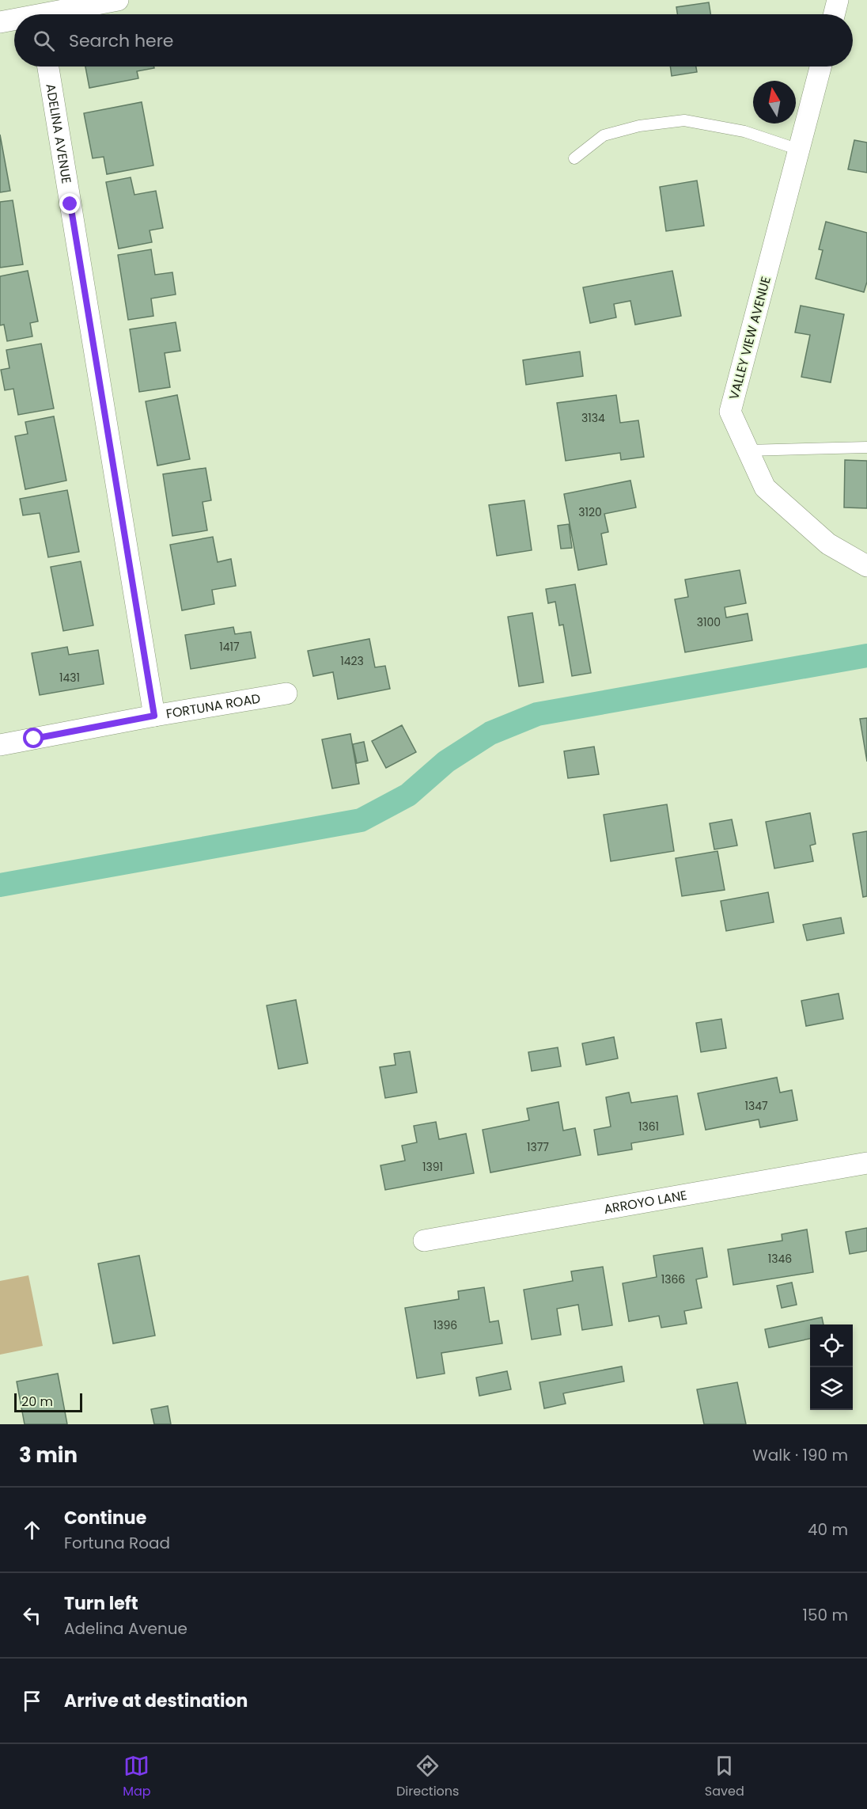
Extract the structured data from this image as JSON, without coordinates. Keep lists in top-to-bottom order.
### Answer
{
  "streets": {
    "street": [
      "ADELINA AVENUE",
      "VALLEY VIEW AVENUE",
      "FORTUNA ROAD",
      "ARROYO LANE"
    ]
  },
  "crossings": [
    ["ADELINA AVENUE", "FORTUNA ROAD"]
  ],
  "house_numbers": [
    "3134",
    "3120",
    "3100",
    "1417",
    "1423",
    "1431",
    "1347",
    "1361",
    "1377",
    "1391",
    "1346",
    "1366",
    "1396"
  ],
  "scale_bar": "20 m",
  "north": "top",
  "page": {
    "search": "Search here",
    "scale": "20 m",
    "heading": ["3 min", "Walk · 190 m"],
    "list": [
      ["Continue", "Fortuna Road", "40 m"],
      ["Turn left", "Adelina Avenue", "150 m"],
      "Arrive at destination"
    ],
    "nav": ["Map", "Directions", "Saved"]
  }
}
